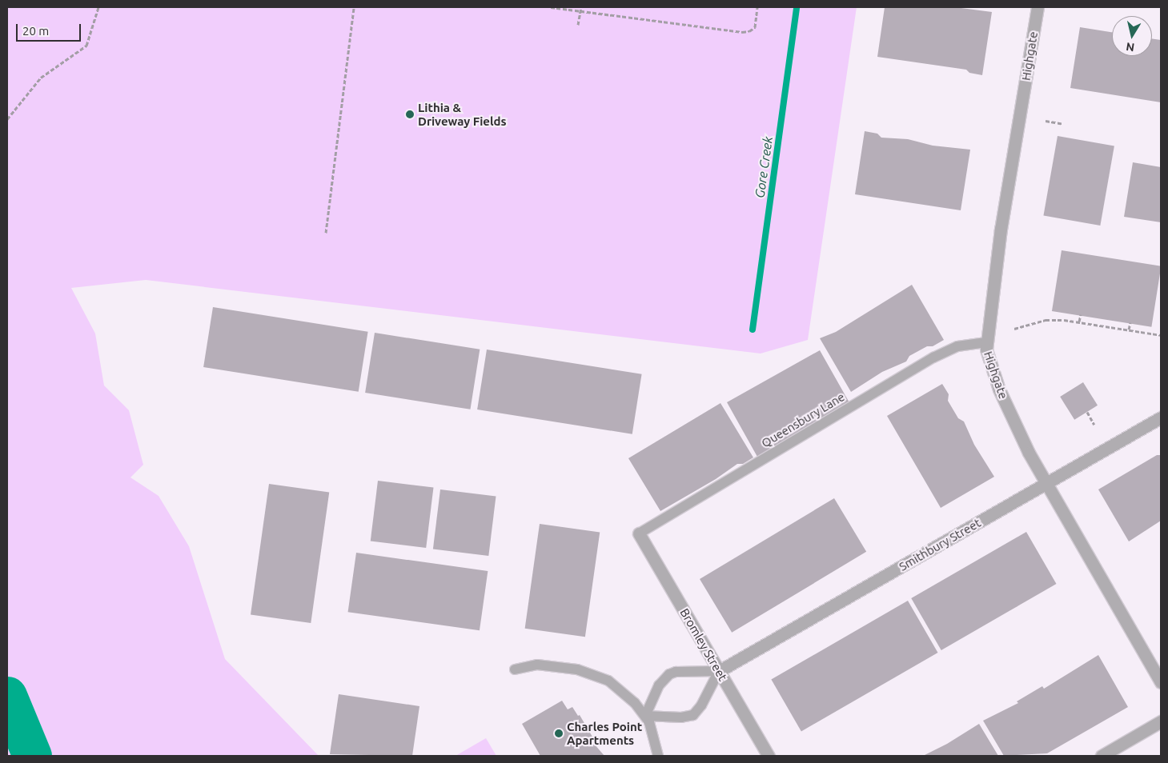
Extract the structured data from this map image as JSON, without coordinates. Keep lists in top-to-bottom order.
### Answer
{
  "streets": {
    "street": ["Highgate", "Smithbury Street", "Bromley Street"],
    "lane": ["Queensbury Lane"]
  },
  "crossings": [
    ["Highgate", "Queensbury Lane"],
    ["Highgate", "Smithbury Street"],
    ["Queensbury Lane", "Bromley Street"],
    ["Smithbury Street", "Bromley Street"]
  ],
  "water": ["Gore Creek"],
  "places": ["Lithia & Driveway Fields", "Charles Point Apartments"],
  "scale_bar": "20 m",
  "north": "bottom"
}
